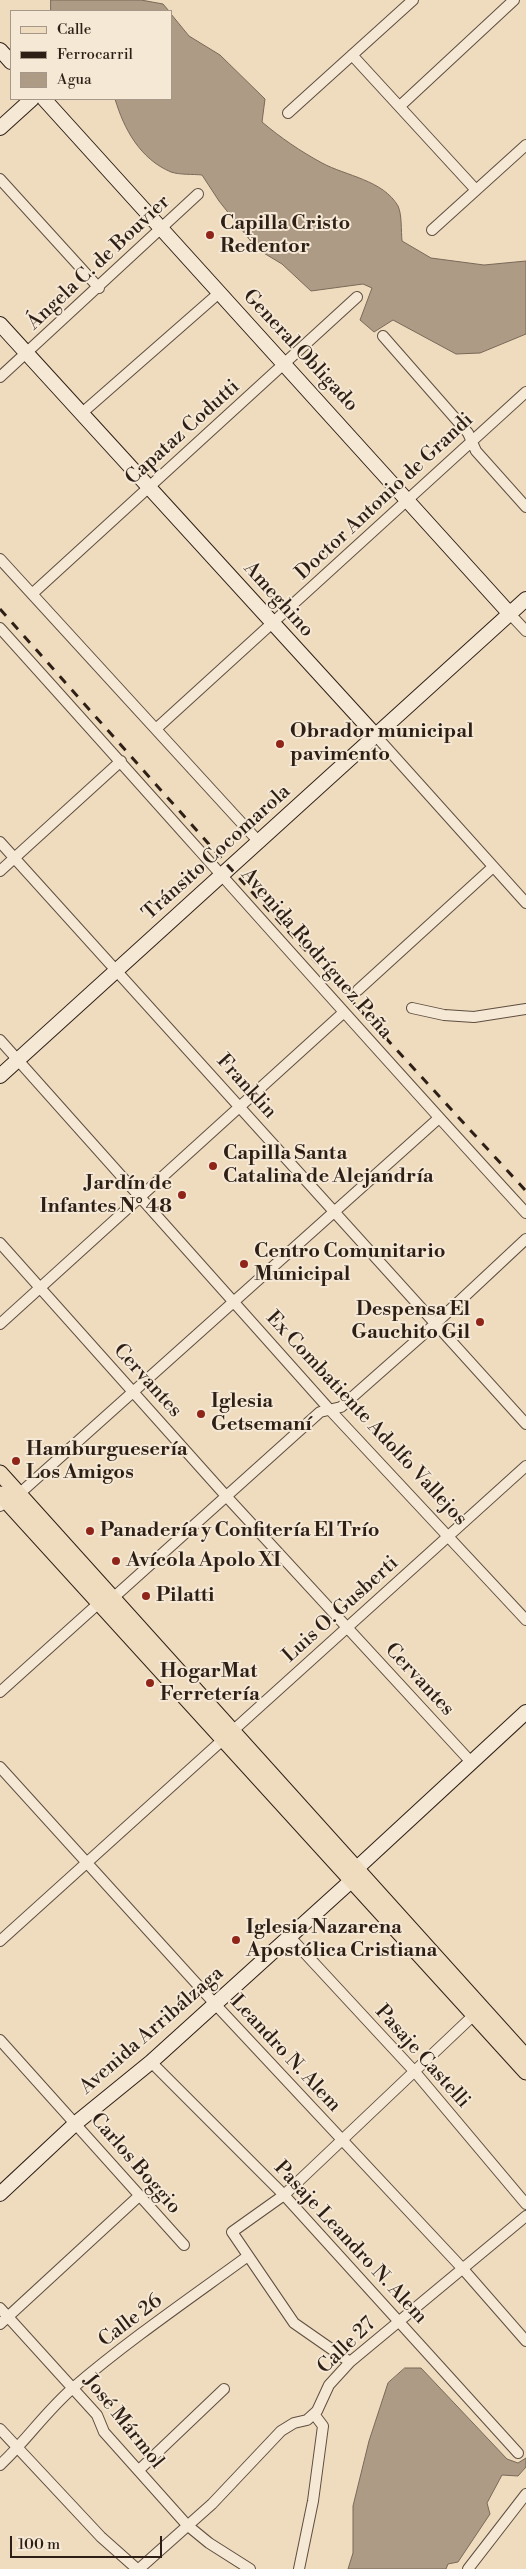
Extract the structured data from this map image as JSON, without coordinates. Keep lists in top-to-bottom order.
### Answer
{
  "streets": {
    "street": [
      "Ángela C. de Bouvier",
      "General Obligado",
      "Capataz Codutti",
      "Doctor Antonio de Grandi",
      "Ameghino",
      "Tránsito Cocomarola",
      "Avenida Rodríguez Peña",
      "Franklin",
      "Cervantes",
      "Ex Combatiente Adolfo Vallejos",
      "Luis O. Gusberti",
      "Avenida Arribálzaga",
      "Leandro N. Alem",
      "Pasaje Castelli",
      "Carlos Boggio",
      "Pasaje Leandro N. Alem",
      "Calle 26",
      "Calle 27",
      "José Mármol"
    ]
  },
  "crossings": [
    ["Ángela C. de Bouvier", "General Obligado"],
    ["Ángela C. de Bouvier", "Ameghino"],
    ["General Obligado", "Capataz Codutti"],
    ["General Obligado", "Doctor Antonio de Grandi"],
    ["General Obligado", "Tránsito Cocomarola"],
    ["Capataz Codutti", "Ameghino"],
    ["Capataz Codutti", "Avenida Rodríguez Peña"],
    ["Doctor Antonio de Grandi", "Ameghino"],
    ["Doctor Antonio de Grandi", "Avenida Rodríguez Peña"],
    ["Ameghino", "Tránsito Cocomarola"],
    ["Tránsito Cocomarola", "Avenida Rodríguez Peña"],
    ["Tránsito Cocomarola", "Franklin"],
    ["Tránsito Cocomarola", "Ex Combatiente Adolfo Vallejos"],
    ["Cervantes", "Luis O. Gusberti"],
    ["Cervantes", "Avenida Arribálzaga"],
    ["Ex Combatiente Adolfo Vallejos", "Luis O. Gusberti"],
    ["Luis O. Gusberti", "Leandro N. Alem"],
    ["Avenida Arribálzaga", "Leandro N. Alem"],
    ["Avenida Arribálzaga", "Pasaje Castelli"],
    ["Avenida Arribálzaga", "Carlos Boggio"],
    ["Avenida Arribálzaga", "Pasaje Leandro N. Alem"],
    ["Leandro N. Alem", "Calle 27"],
    ["Pasaje Leandro N. Alem", "Calle 27"],
    ["Calle 26", "José Mármol"]
  ],
  "places": [
    "Capilla Cristo Redentor",
    "Obrador municipal pavimento",
    "Capilla Santa Catalina de Alejandría",
    "Jardín de Infantes N° 48",
    "Centro Comunitario Municipal",
    "Despensa El Gauchito Gil",
    "Iglesia Getsemaní",
    "Hamburguesería Los Amigos",
    "Panadería y Confitería El Trío",
    "Avícola Apolo XI",
    "Pilatti",
    "HogarMat Ferretería",
    "Iglesia Nazarena Apostólica Cristiana"
  ],
  "legend": ["Calle", "Ferrocarril", "Agua"],
  "scale_bar": "100 m"
}
